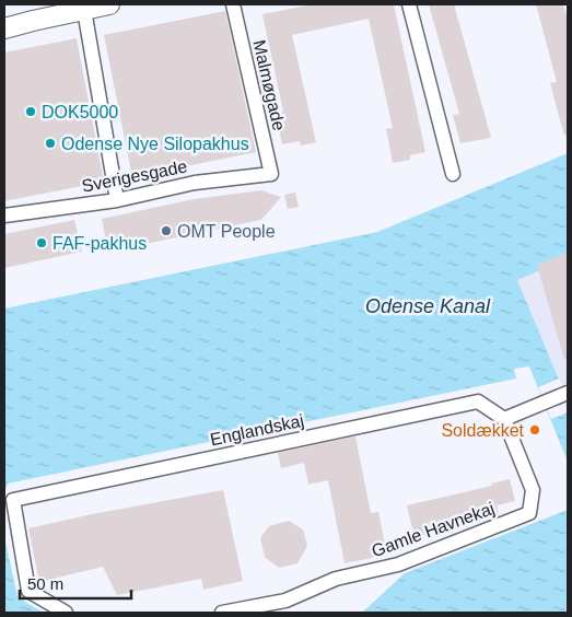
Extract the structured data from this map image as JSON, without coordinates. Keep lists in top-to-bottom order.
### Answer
{
  "streets": {
    "street": [
      "Malmøgade",
      "Sverigesgade",
      "Englandskaj",
      "Gamle Havnekaj"
    ]
  },
  "crossings": [
    ["Malmøgade", "Sverigesgade"],
    ["Englandskaj", "Gamle Havnekaj"]
  ],
  "water": ["Odense Kanal"],
  "places": [
    "DOK5000",
    "Odense Nye Silopakhus",
    "OMT People",
    "FAF-pakhus",
    "Soldækket"
  ],
  "scale_bar": "50 m"
}
